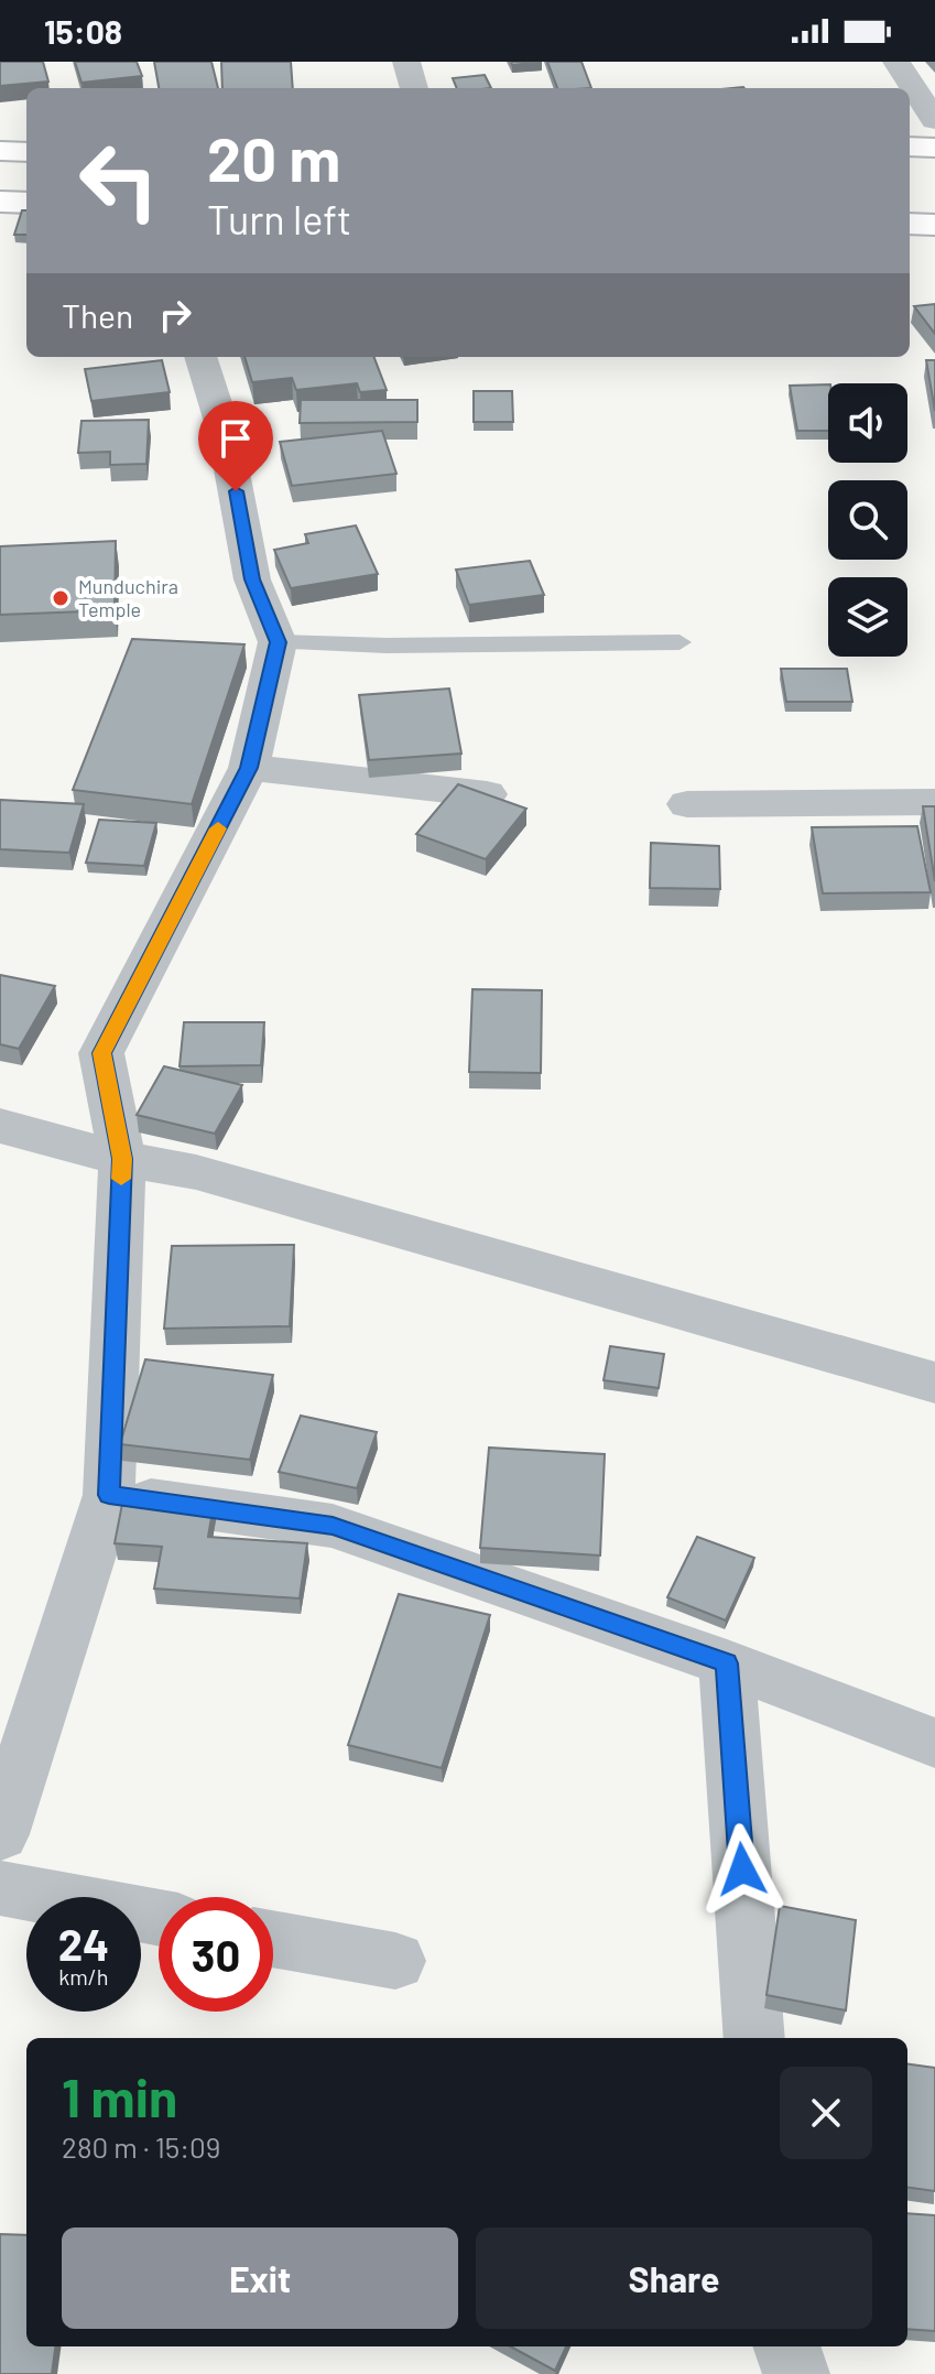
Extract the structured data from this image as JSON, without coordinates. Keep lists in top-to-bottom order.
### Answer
{
  "places": ["Munduchira Temple"],
  "page": {
    "status": "15:08",
    "turn": ["20 m", "Turn left"],
    "then": "Then",
    "speed": "24 km/h",
    "limit": "30",
    "heading": ["1 min", "280 m · 15:09"],
    "buttons": ["Exit", "Share"]
  }
}
